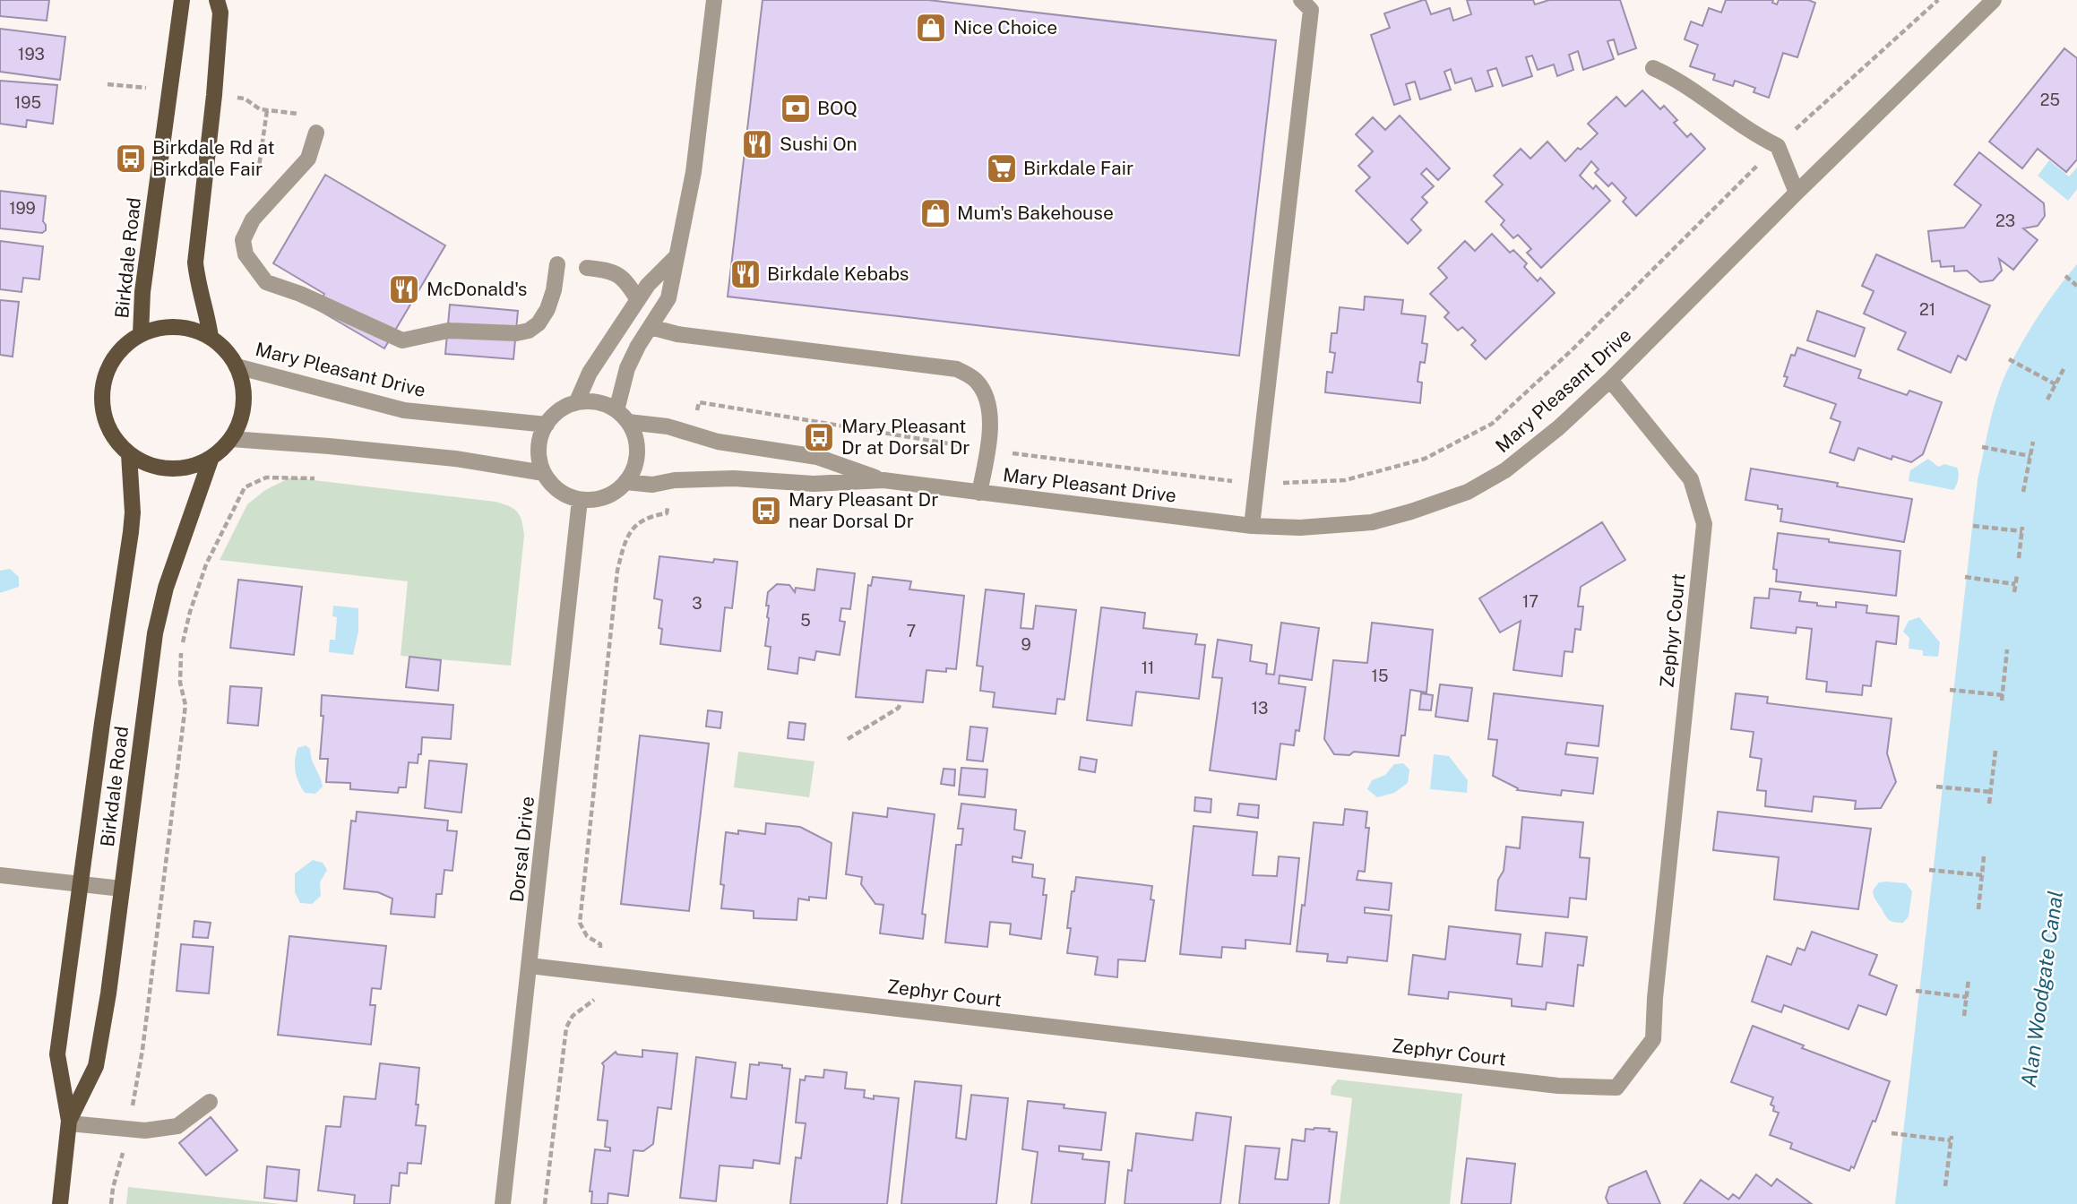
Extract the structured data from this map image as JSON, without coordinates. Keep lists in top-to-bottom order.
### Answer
{
  "streets": {
    "main road": ["Birkdale Road"],
    "street": ["Mary Pleasant Drive", "Zephyr Court", "Dorsal Drive"]
  },
  "crossings": [
    ["Birkdale Road", "Mary Pleasant Drive"],
    ["Mary Pleasant Drive", "Zephyr Court"],
    ["Mary Pleasant Drive", "Dorsal Drive"],
    ["Zephyr Court", "Dorsal Drive"]
  ],
  "water": ["Alan Woodgate Canal"],
  "places": {
    "shop": ["Nice Choice", "Mum's Bakehouse"],
    "bank": ["BOQ"],
    "restaurant": ["Sushi On", "Birkdale Kebabs", "McDonald's"],
    "bus stop": ["Birkdale Rd at Birkdale Fair", "Mary Pleasant Dr at Dorsal Dr", "Mary Pleasant Dr near Dorsal Dr"],
    "supermarket": ["Birkdale Fair"]
  },
  "house_numbers": [
    "193",
    "25",
    "195",
    "199",
    "23",
    "21",
    "17",
    "3",
    "5",
    "7",
    "9",
    "11",
    "15",
    "13"
  ]
}
